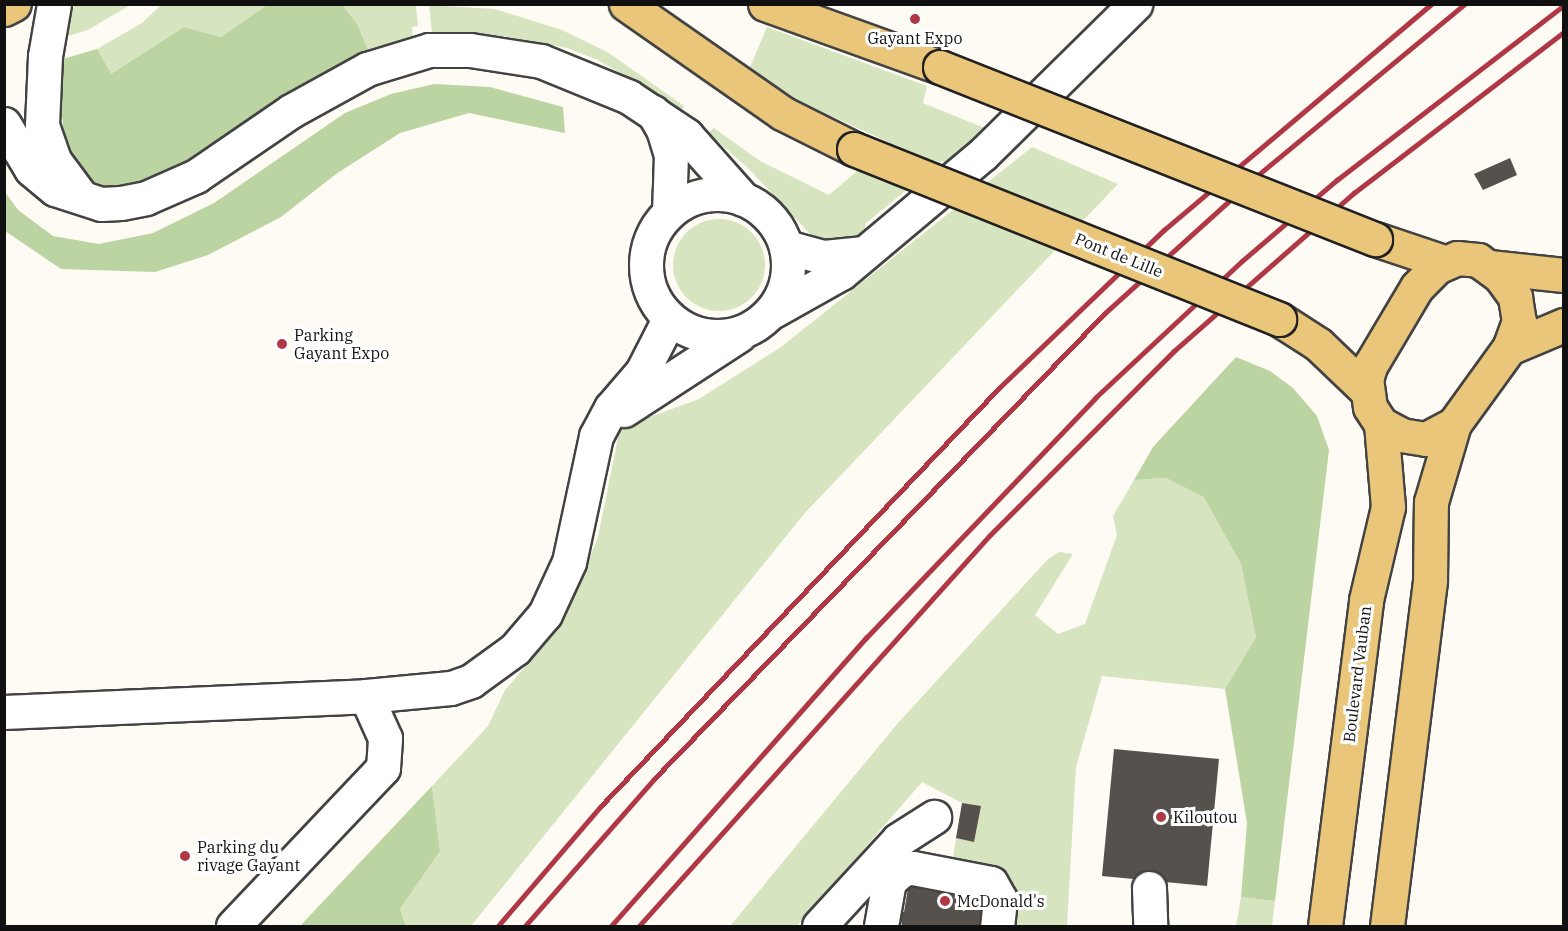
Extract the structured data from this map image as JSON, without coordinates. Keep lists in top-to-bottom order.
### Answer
{
  "streets": {
    "main road": ["Pont de Lille", "Boulevard Vauban"]
  },
  "crossings": [
    ["Pont de Lille", "Boulevard Vauban"]
  ],
  "places": [
    "Gayant Expo",
    "Parking Gayant Expo",
    "Kiloutou",
    "Parking du rivage Gayant",
    "McDonald's"
  ]
}
